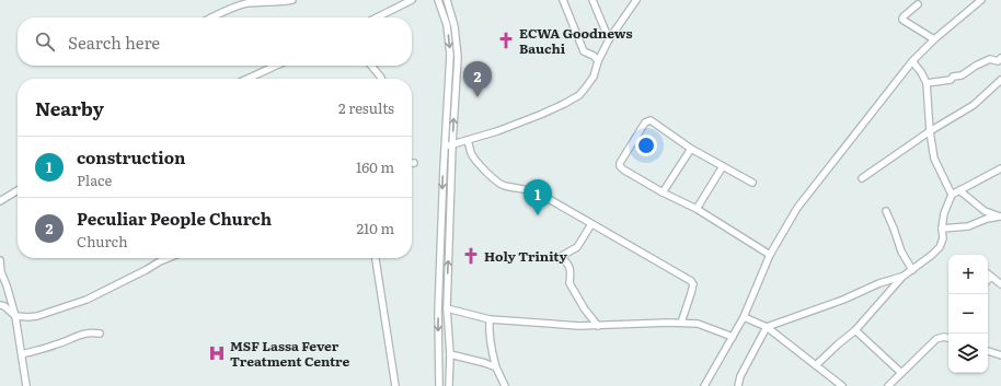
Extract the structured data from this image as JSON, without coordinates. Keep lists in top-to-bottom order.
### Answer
{
  "places": {
    "church": ["ECWA Goodnews Bauchi", "Holy Trinity"],
    "hospital": ["MSF Lassa Fever Treatment Centre"]
  },
  "page": {
    "search": "Search here",
    "pins": ["2", "1"],
    "heading": ["Nearby", "2 results"],
    "list": [
      {
        "mark": "1",
        "name": "construction",
        "note": "Place",
        "value": "160 m"
      },
      {
        "mark": "2",
        "name": "Peculiar People Church",
        "note": "Church",
        "value": "210 m"
      }
    ],
    "map_buttons": ["+", "−"]
  }
}
